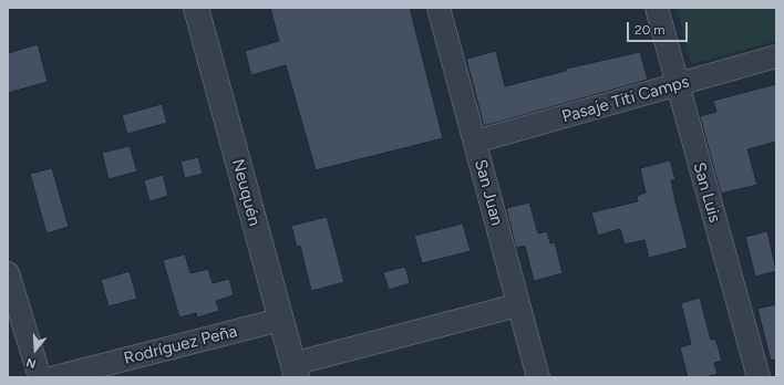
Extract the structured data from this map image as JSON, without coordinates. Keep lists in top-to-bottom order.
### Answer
{
  "streets": {
    "street": [
      "Pasaje Titi Camps",
      "Neuquén",
      "San Juan",
      "San Luis",
      "Rodríguez Peña"
    ]
  },
  "crossings": [
    ["Pasaje Titi Camps", "San Juan"],
    ["Pasaje Titi Camps", "San Luis"],
    ["Neuquén", "Rodríguez Peña"]
  ],
  "scale_bar": "20 m",
  "north": "bottom"
}
